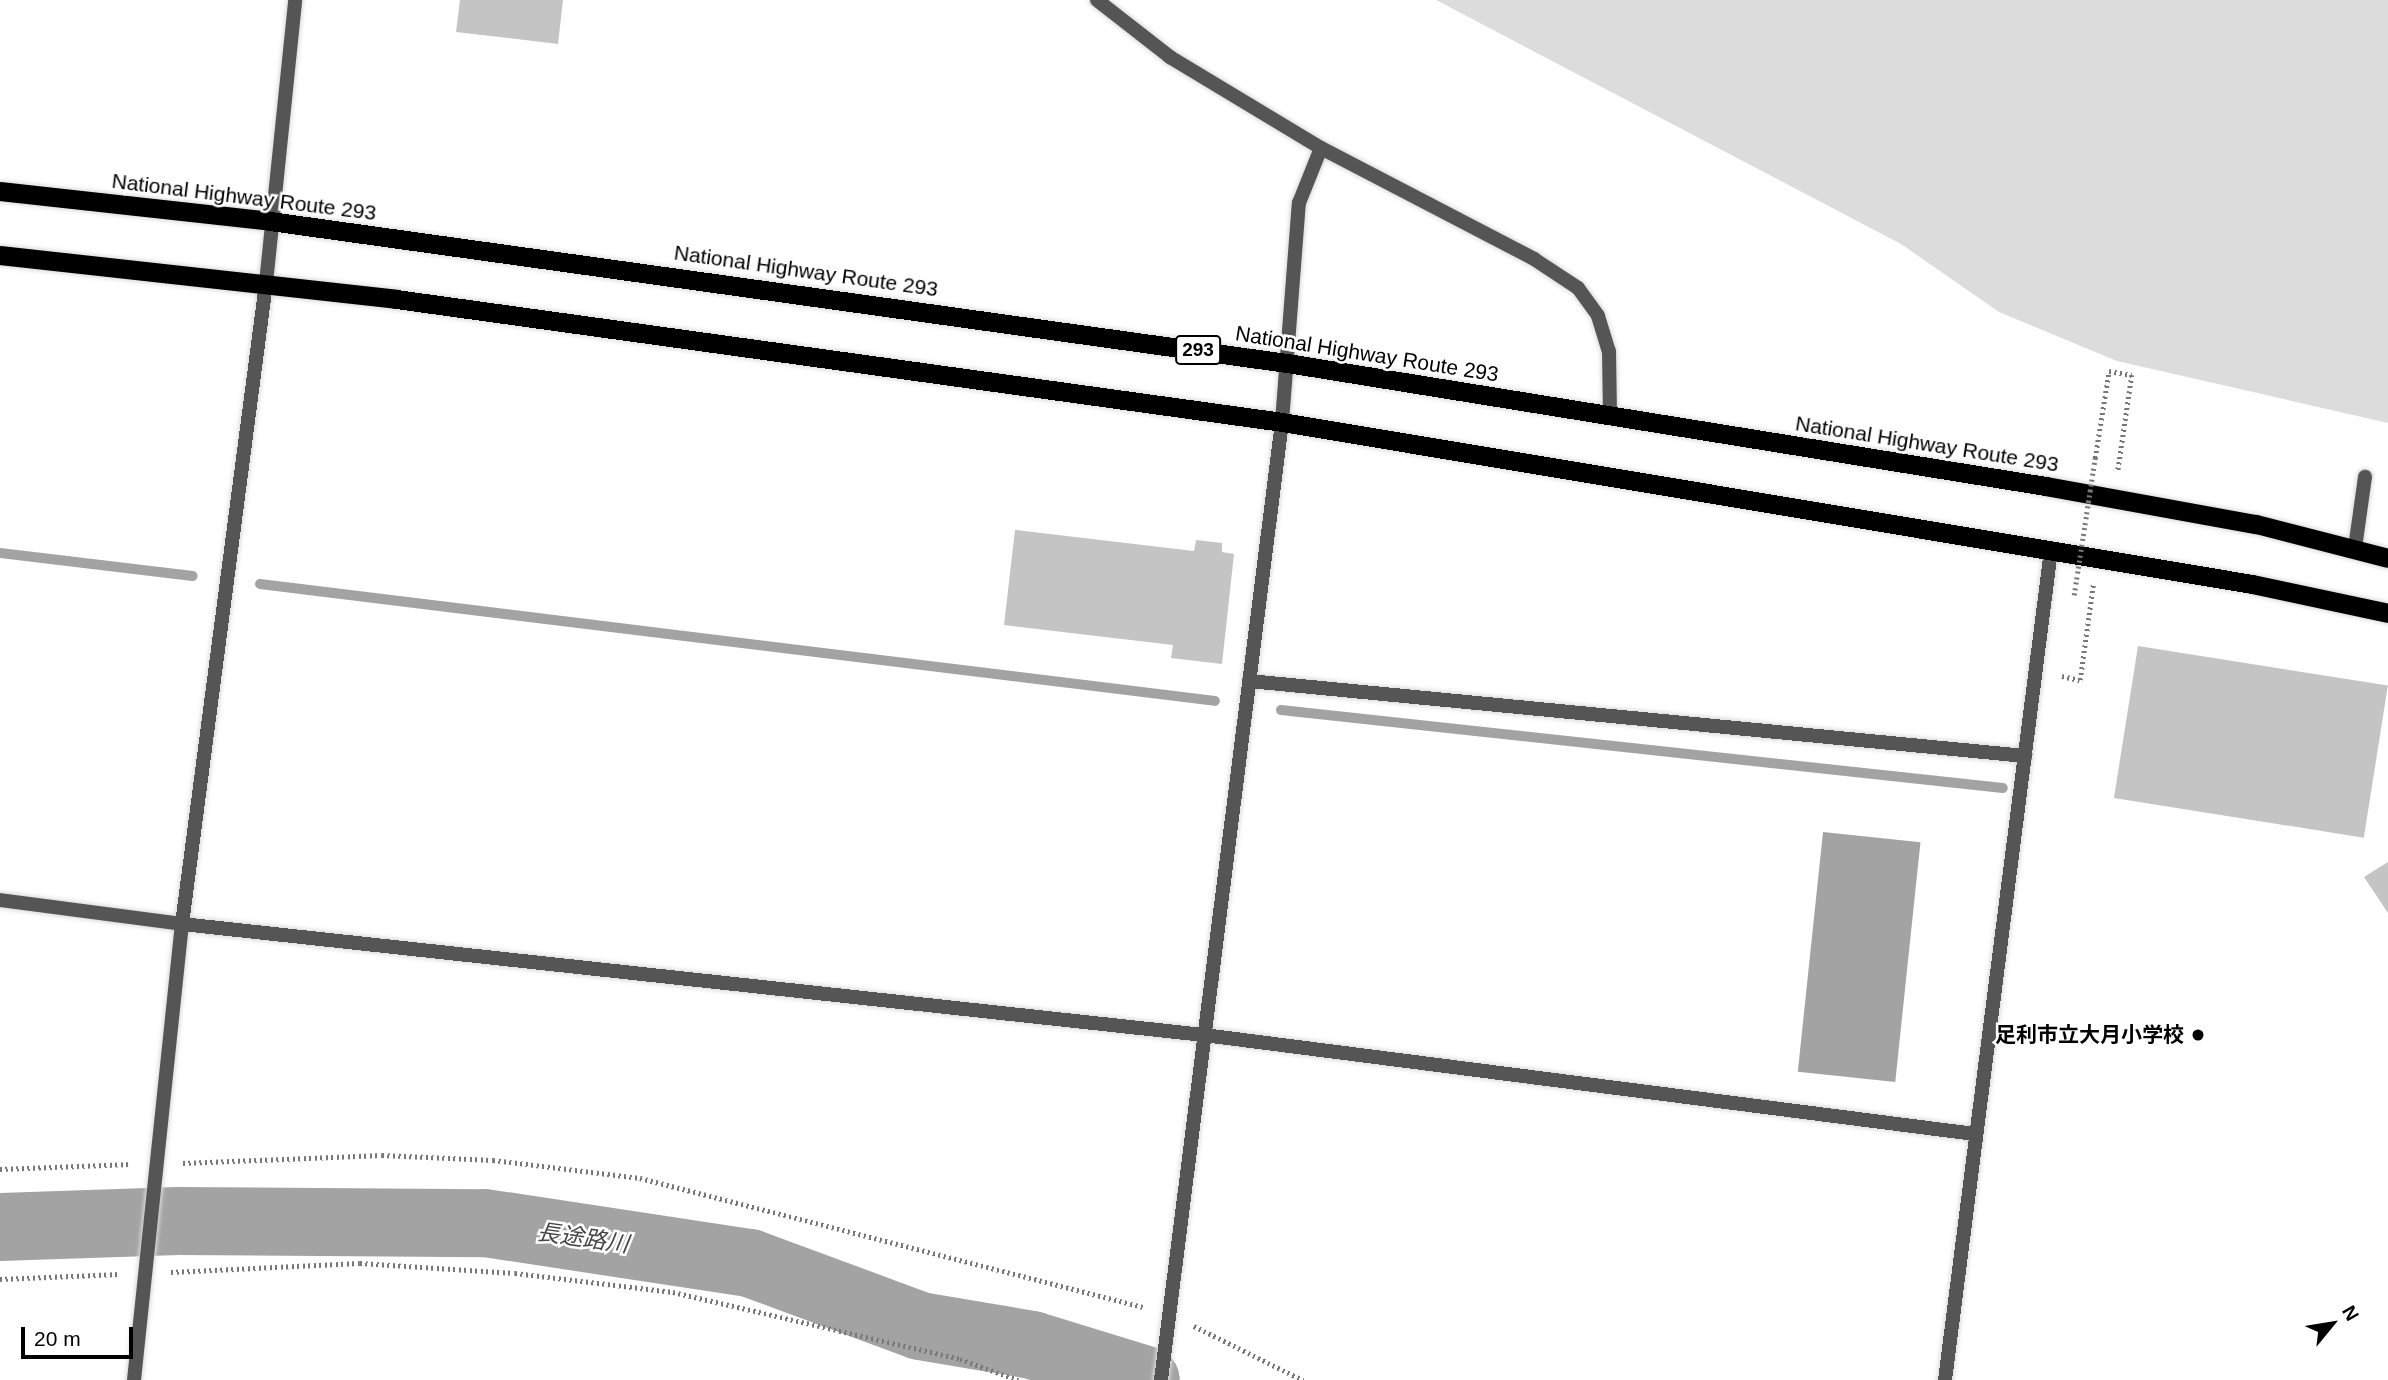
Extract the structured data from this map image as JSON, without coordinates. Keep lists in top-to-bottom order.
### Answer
{
  "streets": {
    "highway": ["National Highway Route 293", "293"]
  },
  "water": ["長途路川"],
  "places": ["足利市立大月小学校"],
  "scale_bar": "20 m",
  "north": "top right"
}
